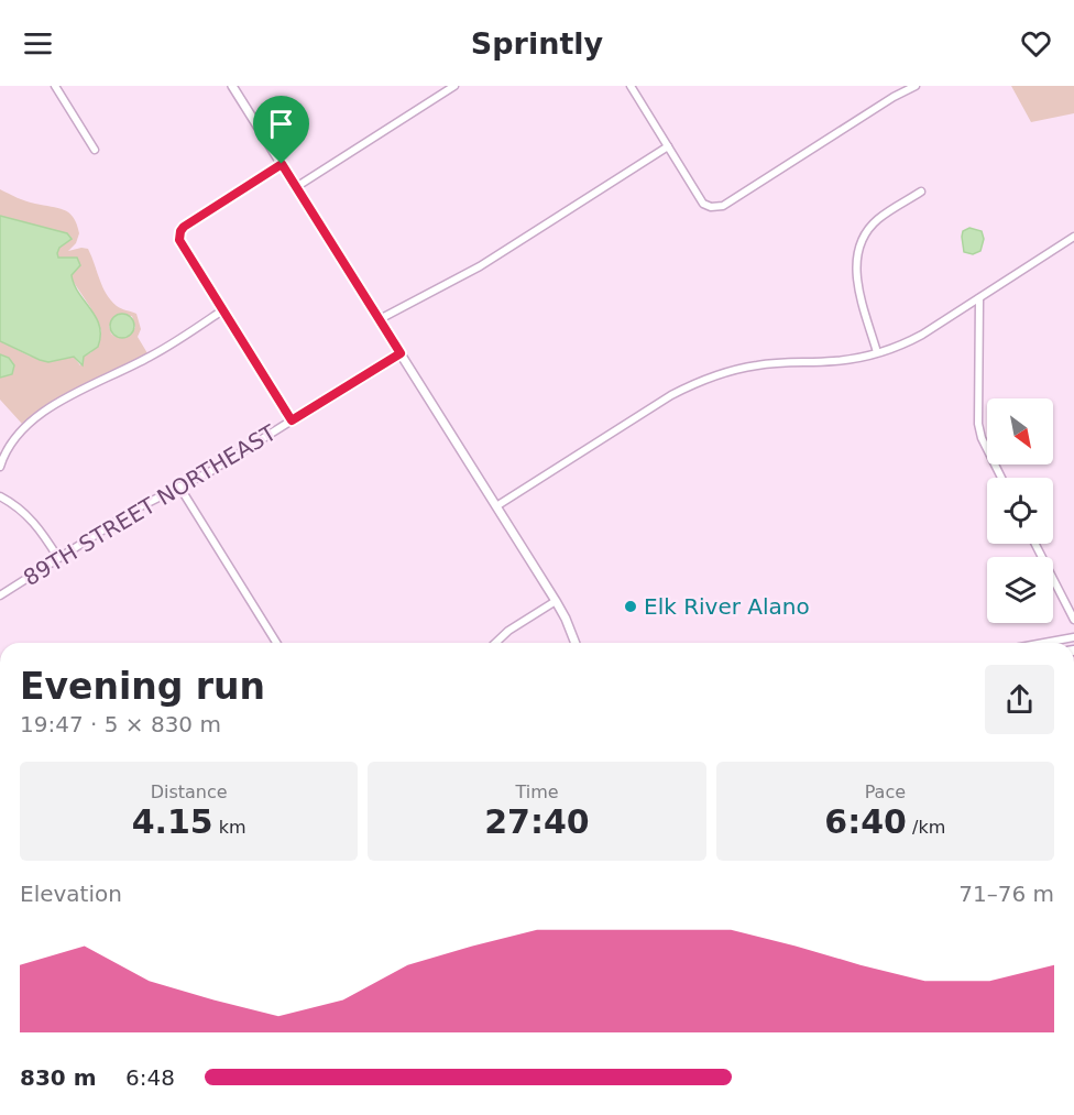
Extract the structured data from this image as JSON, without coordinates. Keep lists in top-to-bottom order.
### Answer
{
  "streets": {
    "street": ["89TH STREET NORTHEAST"]
  },
  "places": ["Elk River Alano"],
  "north": "bottom right",
  "page": {
    "header": "Sprintly",
    "heading": ["Evening run", "19:47 · 5 × 830 m"],
    "stats": [
      ["Distance", "4.15 km"],
      ["Time", "27:40"],
      ["Pace", "6:40 /km"]
    ],
    "chart": ["Elevation", "71–76 m"],
    "list": [
      {
        "name": "830 m",
        "note": "6:48"
      }
    ]
  }
}
